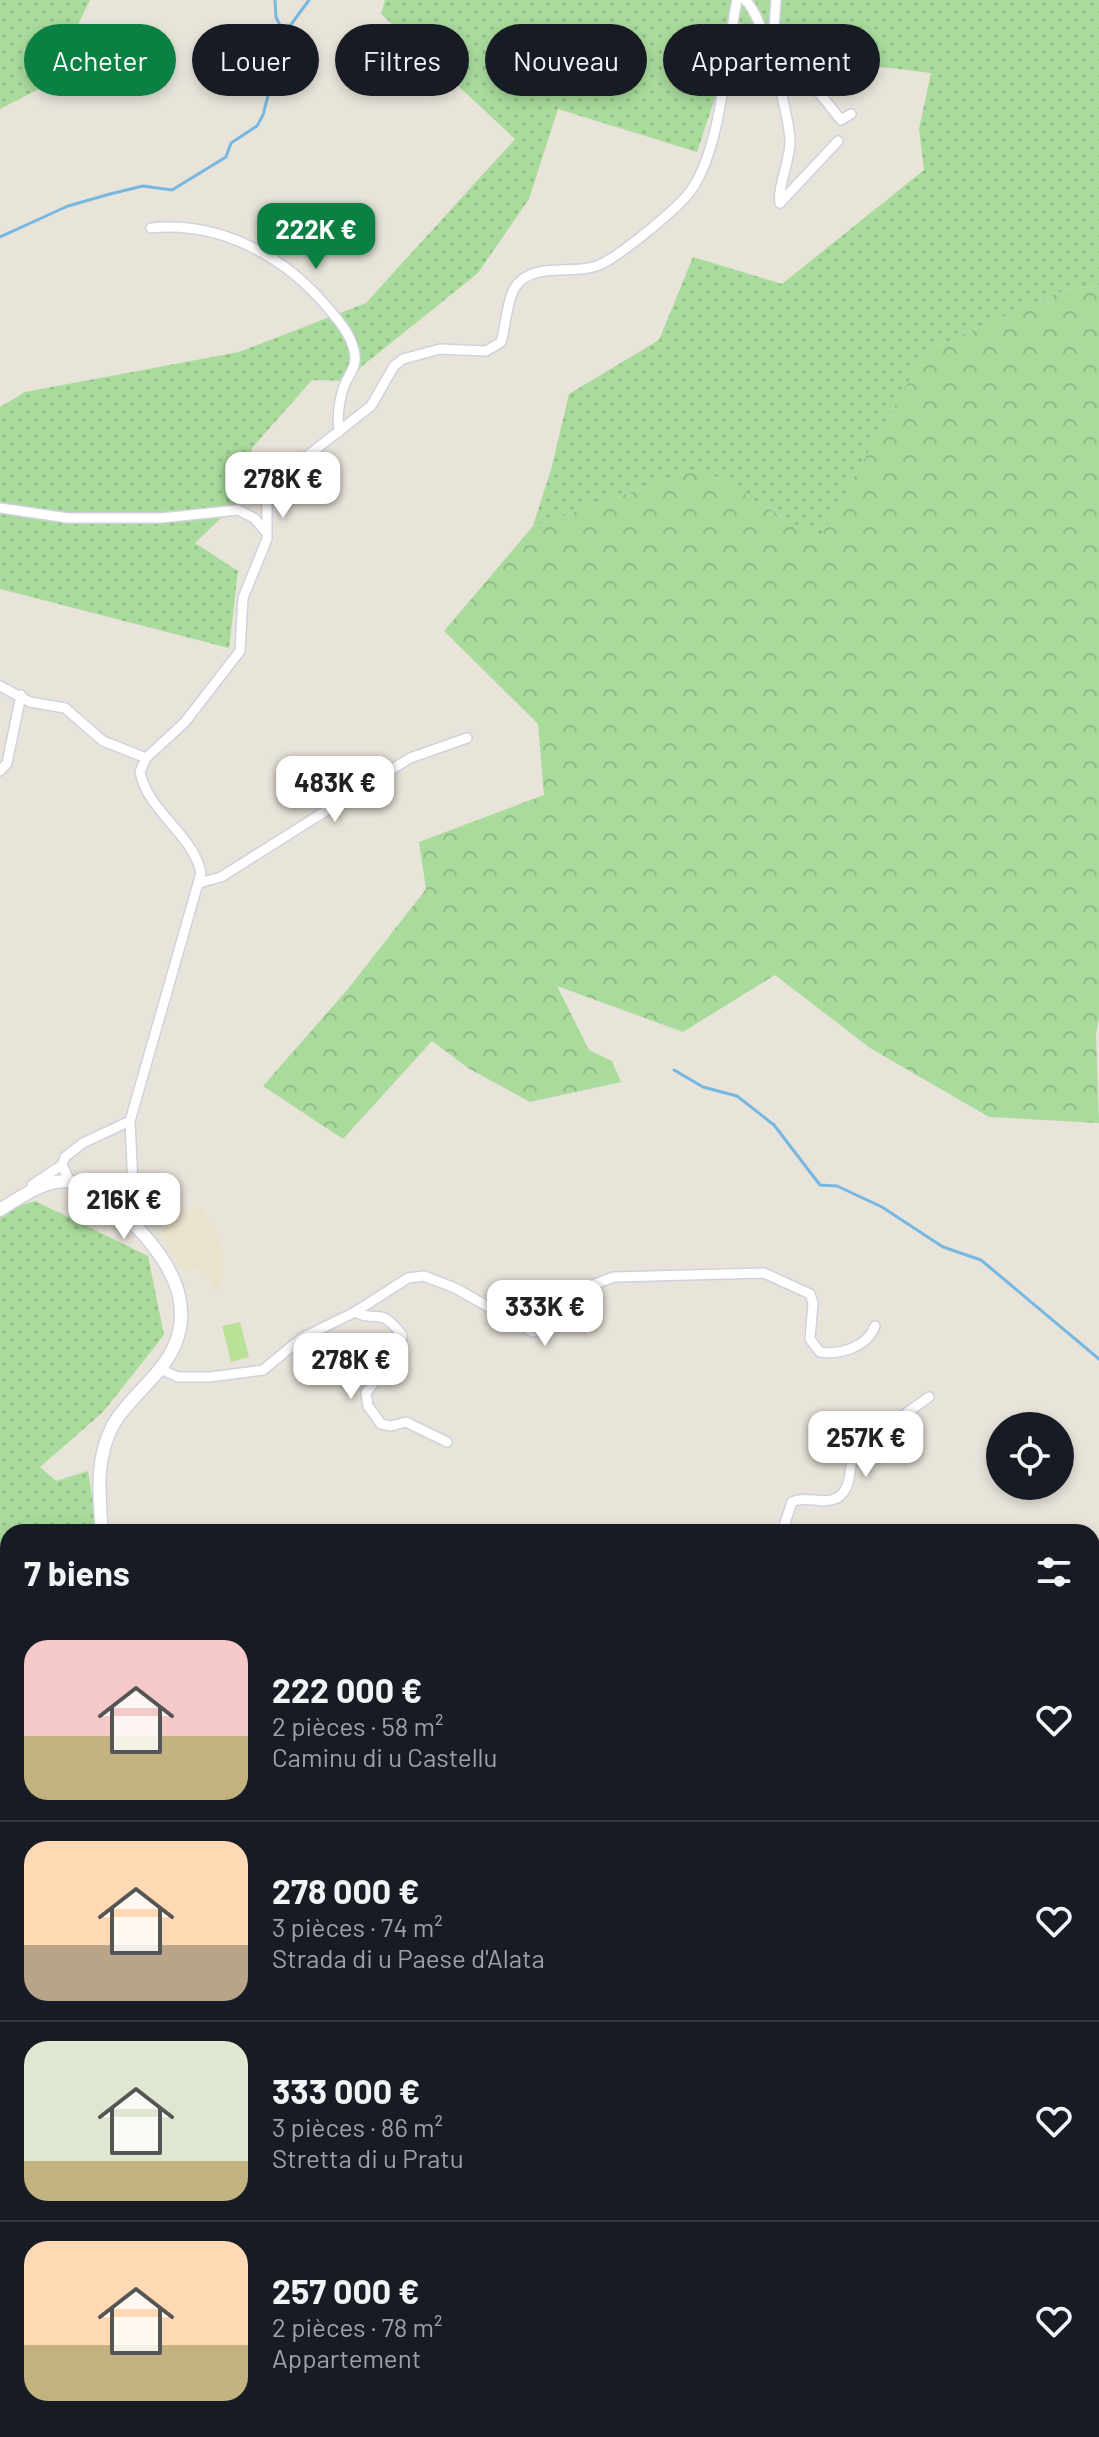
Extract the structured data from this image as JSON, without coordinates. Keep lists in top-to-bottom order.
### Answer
{
  "page": {
    "chip": [
      "Acheter",
      "Louer",
      "Filtres",
      "Nouveau",
      "Appartement"
    ],
    "price": [
      "222K €",
      "278K €",
      "483K €",
      "216K €",
      "333K €",
      "278K €",
      "257K €"
    ],
    "heading": "7 biens",
    "list": [
      {
        "name": "222 000 €",
        "note": "2 pièces · 58 m² · Caminu di u Castellu"
      },
      {
        "name": "278 000 €",
        "note": "3 pièces · 74 m² · Strada di u Paese d'Alata"
      },
      {
        "name": "333 000 €",
        "note": "3 pièces · 86 m² · Stretta di u Pratu"
      },
      {
        "name": "257 000 €",
        "note": "2 pièces · 78 m² · Appartement"
      }
    ]
  }
}
